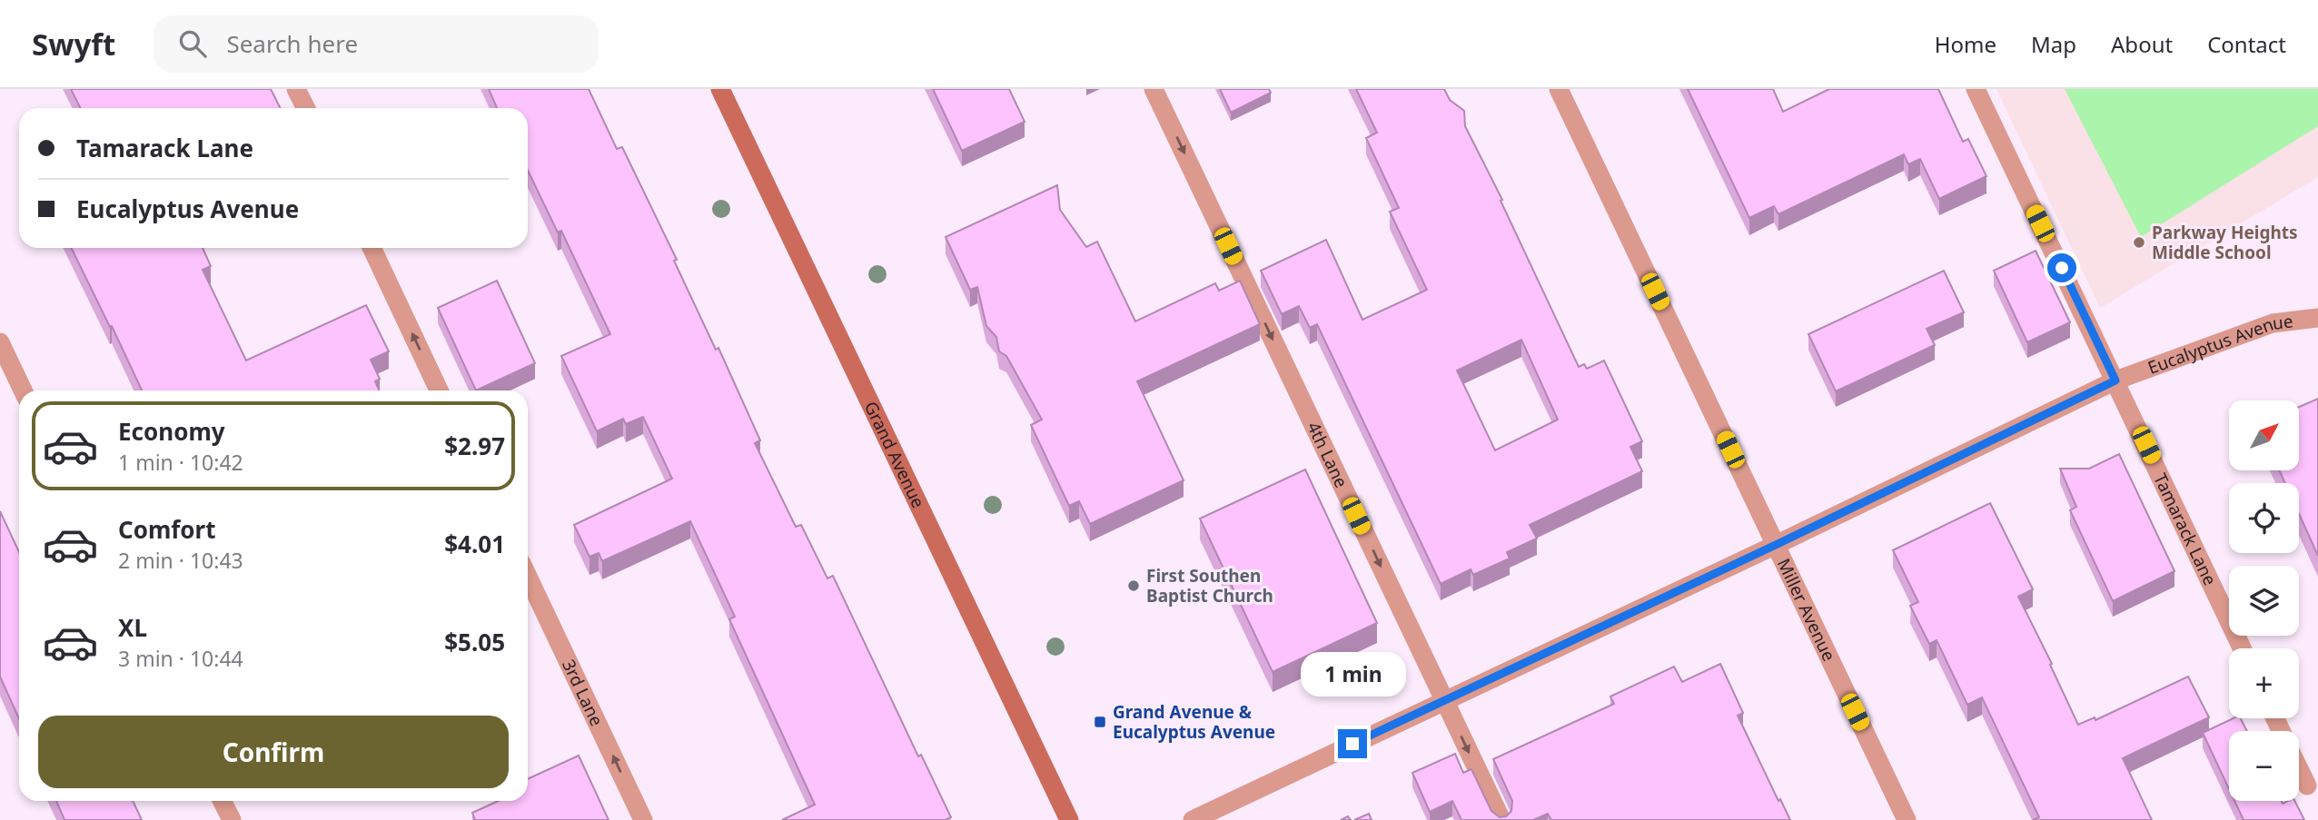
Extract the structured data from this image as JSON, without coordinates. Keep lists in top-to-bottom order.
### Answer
{
  "streets": {
    "main road": ["Grand Avenue"],
    "street": [
      "Eucalyptus Avenue",
      "4th Lane",
      "Tamarack Lane",
      "Miller Avenue",
      "3rd Lane"
    ]
  },
  "crossings": [
    ["Eucalyptus Avenue", "4th Lane"],
    ["Eucalyptus Avenue", "Tamarack Lane"],
    ["Eucalyptus Avenue", "Miller Avenue"]
  ],
  "one_way": ["4th Lane", "3rd Lane"],
  "places": {
    "other": ["Parkway Heights Middle School", "First Southen Baptist Church"],
    "transit": ["Grand Avenue & Eucalyptus Avenue"]
  },
  "north": "top right",
  "page": {
    "header": "Swyft",
    "search": "Search here",
    "nav": [
      "Home",
      "Map",
      "About",
      "Contact"
    ],
    "banner": ["Tamarack Lane", "Eucalyptus Avenue"],
    "map_buttons": ["+", "−"],
    "list": [
      {
        "name": "Economy",
        "note": "1 min · 10:42",
        "value": "$2.97"
      },
      {
        "name": "Comfort",
        "note": "2 min · 10:43",
        "value": "$4.01"
      },
      {
        "name": "XL",
        "note": "3 min · 10:44",
        "value": "$5.05"
      }
    ],
    "bubble": "1 min",
    "buttons": "Confirm"
  }
}
